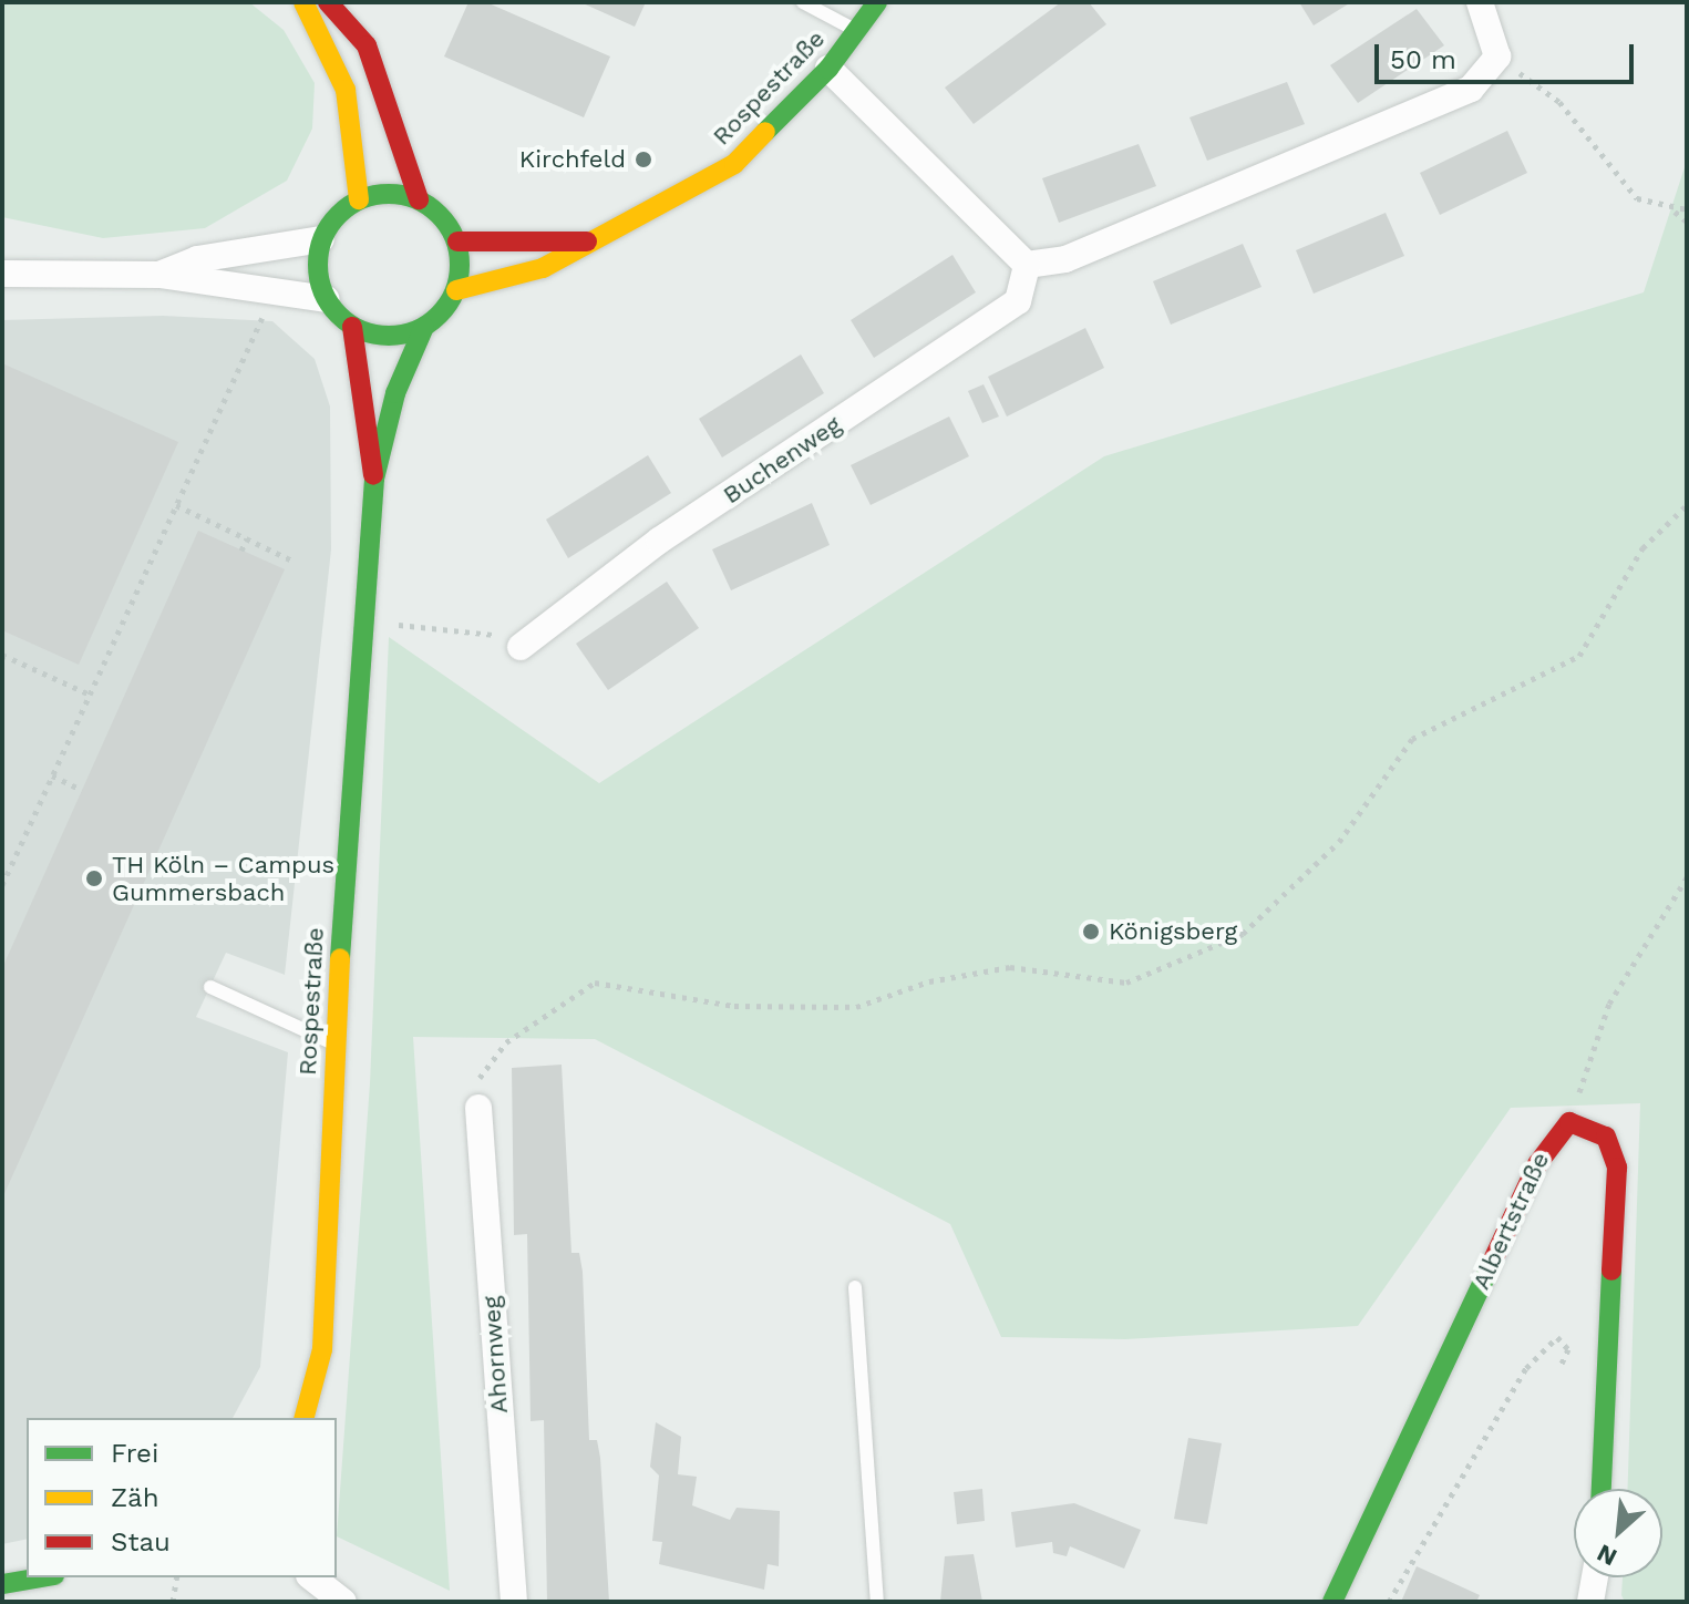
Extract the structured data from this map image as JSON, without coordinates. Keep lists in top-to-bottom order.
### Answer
{
  "streets": {
    "street": [
      "Rospestraße",
      "Buchenweg",
      "Albertstraße",
      "Ahornweg"
    ]
  },
  "places": ["Kirchfeld", "TH Köln – Campus Gummersbach", "Königsberg"],
  "legend": ["Frei", "Zäh", "Stau"],
  "scale_bar": "50 m",
  "north": "bottom left"
}
